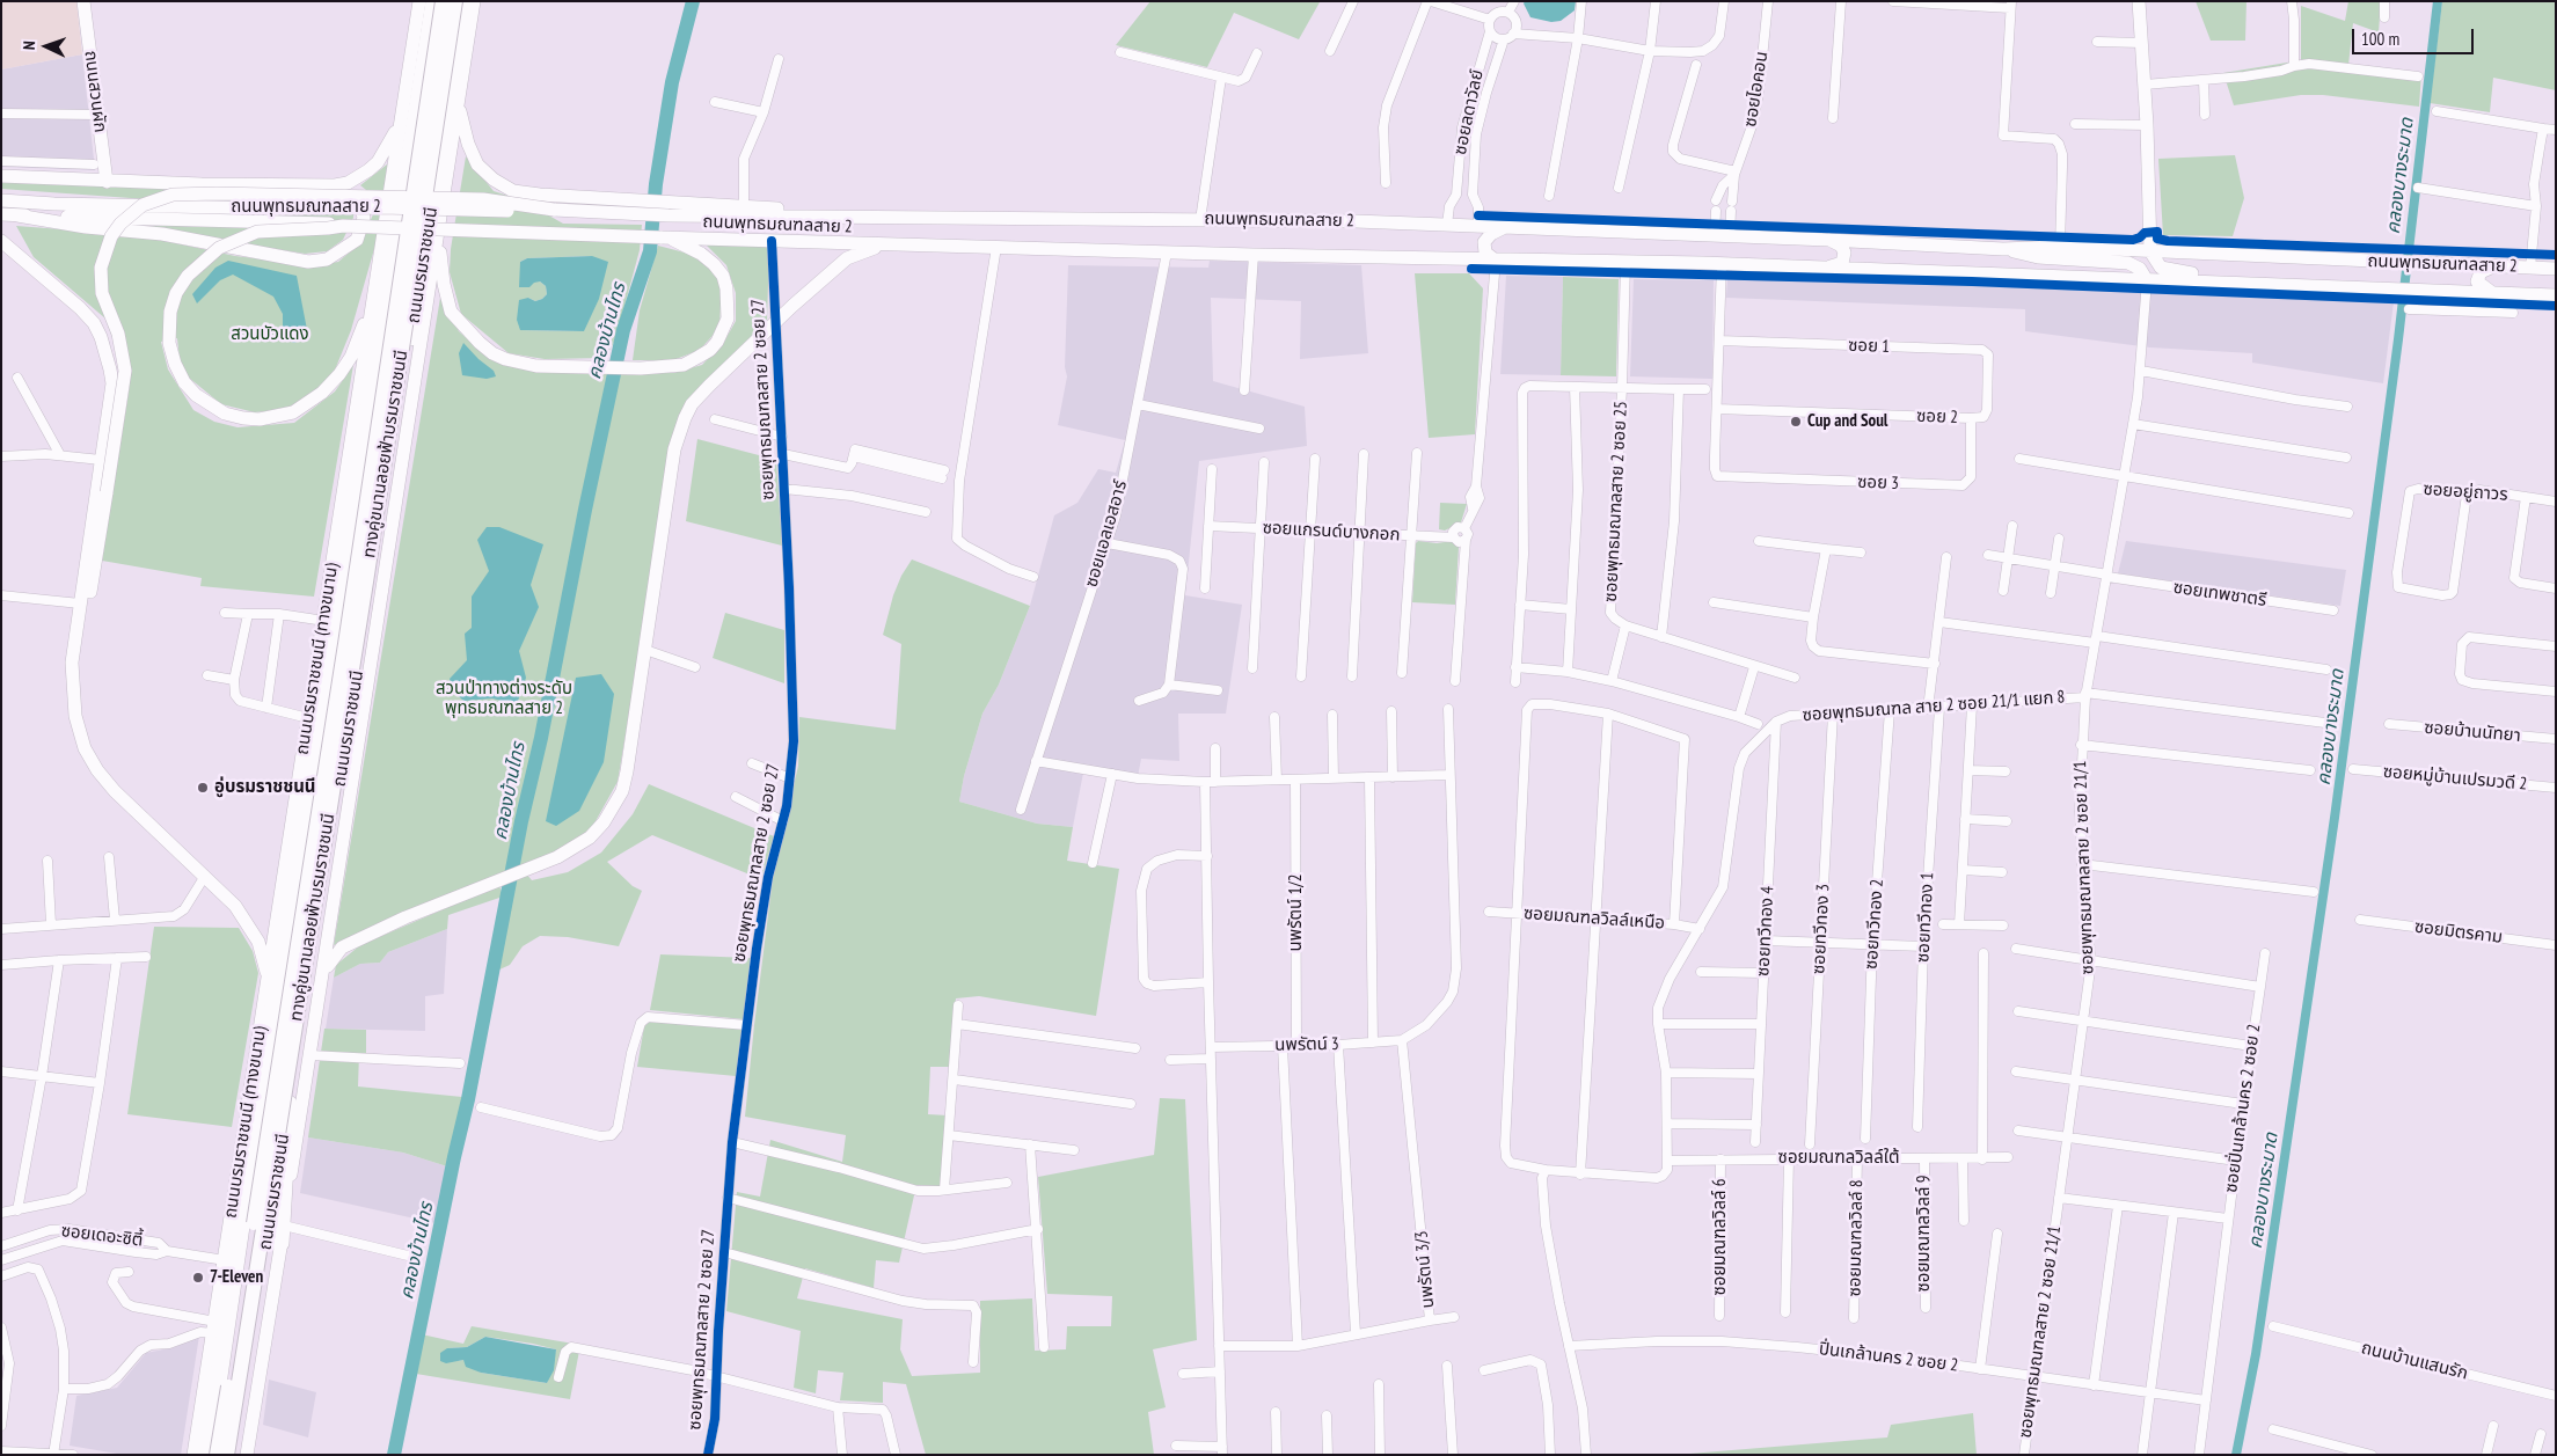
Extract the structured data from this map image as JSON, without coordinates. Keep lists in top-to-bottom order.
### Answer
{
  "streets": {
    "highway": ["ถนนบรมราชชนนี"],
    "main road": [
      "ถนนสวนผัก",
      "ถนนพุทธมณฑลสาย 2",
      "ทางคู่ขนานลอยฟ้าบรมราชชนนี",
      "ถนนบรมราชชนนี (ทางขนาน)"
    ],
    "street": [
      "ซอยไอคอน",
      "ซอยลดาวัลย์",
      "ซอย 1",
      "ซอยพุทธมณฑลสาย 2 ซอย 27",
      "ซอย 2",
      "ซอย 3",
      "ซอยอยู่ถาวร",
      "ซอยพุทธมณฑลสาย 2 ซอย 25",
      "ซอยแกรนด์บางกอก",
      "ซอยแอลเอสอาร์",
      "ซอยเทพชาตรี",
      "ซอยพุทธมณฑล สาย 2 ซอย 21/1 แยก 8",
      "ซอยบ้านนัทยา",
      "ซอยหมู่บ้านเปรมวดี 2",
      "ซอยพุทธมณฑลสาย 2 ซอย 21/1",
      "นพรัตน์ 1/2",
      "ซอยทวีทอง 1",
      "ซอยมณฑลวิลล์เหนือ",
      "ซอยทวีทอง 2",
      "ซอยทวีทอง 3",
      "ซอยทวีทอง 4",
      "ซอยมิตรคาม",
      "นพรัตน์ 3",
      "ซอยปิ่นเกล้านคร 2 ซอย 2",
      "ซอยมณฑลวิลล์ใต้",
      "ซอยมณฑลวิลล์ 9",
      "ซอยเดอะซิตี้",
      "ซอยมณฑลวิลล์ 6",
      "ซอยมณฑลวิลล์ 8",
      "นพรัตน์ 3/3",
      "ปิ่นเกล้านคร 2 ซอย 2",
      "ถนนบ้านแสนรัก"
    ]
  },
  "crossings": [
    ["ซอยไอคอน", "ถนนพุทธมณฑลสาย 2"],
    ["ซอยลดาวัลย์", "ถนนพุทธมณฑลสาย 2"],
    ["ถนนพุทธมณฑลสาย 2", "ซอยพุทธมณฑลสาย 2 ซอย 27"],
    ["ถนนพุทธมณฑลสาย 2", "ซอยพุทธมณฑลสาย 2 ซอย 25"],
    ["ถนนพุทธมณฑลสาย 2", "ซอยแอลเอสอาร์"],
    ["ถนนพุทธมณฑลสาย 2", "ซอยพุทธมณฑลสาย 2 ซอย 21/1"],
    ["ซอย 1", "ซอย 2"],
    ["ซอย 2", "ซอย 3"],
    ["ซอยเทพชาตรี", "ซอยพุทธมณฑลสาย 2 ซอย 21/1"],
    ["ถนนบรมราชชนนี (ทางขนาน)", "ซอยเดอะซิตี้"],
    ["ซอยพุทธมณฑล สาย 2 ซอย 21/1 แยก 8", "ซอยพุทธมณฑลสาย 2 ซอย 21/1"],
    ["ซอยพุทธมณฑล สาย 2 ซอย 21/1 แยก 8", "ซอยทวีทอง 1"],
    ["ซอยพุทธมณฑล สาย 2 ซอย 21/1 แยก 8", "ซอยทวีทอง 2"],
    ["ซอยพุทธมณฑล สาย 2 ซอย 21/1 แยก 8", "ซอยทวีทอง 3"],
    ["ซอยพุทธมณฑล สาย 2 ซอย 21/1 แยก 8", "ซอยทวีทอง 4"],
    ["ซอยพุทธมณฑลสาย 2 ซอย 21/1", "ปิ่นเกล้านคร 2 ซอย 2"],
    ["นพรัตน์ 1/2", "นพรัตน์ 3"],
    ["นพรัตน์ 3", "นพรัตน์ 3/3"],
    ["ซอยปิ่นเกล้านคร 2 ซอย 2", "ปิ่นเกล้านคร 2 ซอย 2"],
    ["ซอยมณฑลวิลล์ใต้", "ซอยมณฑลวิลล์ 9"],
    ["ซอยมณฑลวิลล์ใต้", "ซอยมณฑลวิลล์ 6"],
    ["ซอยมณฑลวิลล์ใต้", "ซอยมณฑลวิลล์ 8"]
  ],
  "water": ["คลองบางระมาด", "คลองบ้านไทร"],
  "parks": ["สวนบัวแดง", "สวนป่าทางต่างระดับ พุทธมณฑลสาย 2"],
  "places": ["Cup and Soul", "อู่บรมราชชนนี", "7-Eleven"],
  "scale_bar": "100 m",
  "north": "left"
}
